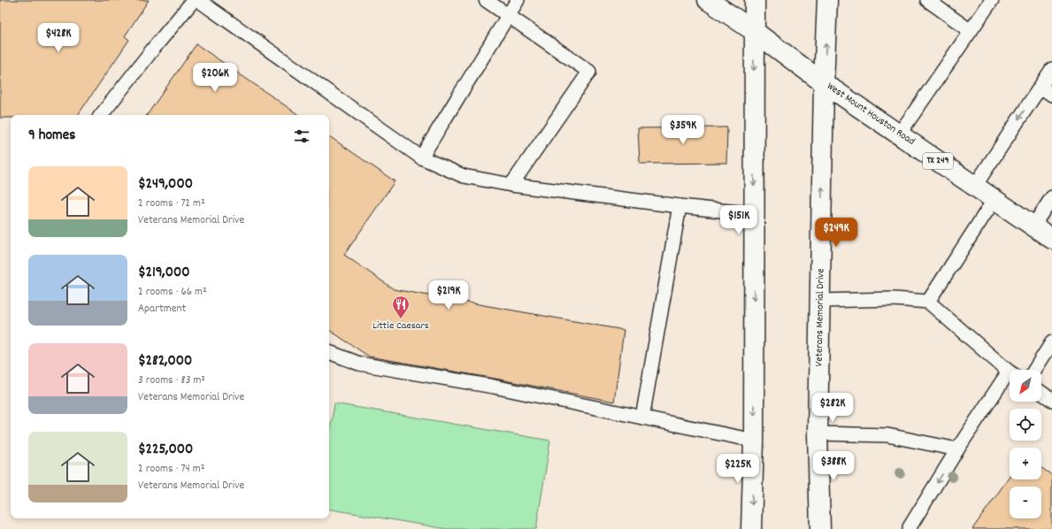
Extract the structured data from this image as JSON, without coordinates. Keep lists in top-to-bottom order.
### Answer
{
  "streets": {
    "main road": ["West Mount Houston Road", "TX 249", "Veterans Memorial Drive"]
  },
  "crossings": [
    ["West Mount Houston Road", "Veterans Memorial Drive"]
  ],
  "places": {
    "restaurant": ["Little Caesars"]
  },
  "north": "bottom left",
  "page": {
    "price": [
      "$428K",
      "$206K",
      "$359K",
      "$151K",
      "$249K",
      "$219K",
      "$282K",
      "$388K",
      "$225K"
    ],
    "heading": "9 homes",
    "list": [
      {
        "name": "$249,000",
        "note": "2 rooms · 72 m² · Veterans Memorial Drive"
      },
      {
        "name": "$219,000",
        "note": "2 rooms · 66 m² · Apartment"
      },
      {
        "name": "$282,000",
        "note": "3 rooms · 83 m² · Veterans Memorial Drive"
      },
      {
        "name": "$225,000",
        "note": "2 rooms · 74 m² · Veterans Memorial Drive"
      }
    ],
    "map_buttons": ["+", "−"]
  }
}
